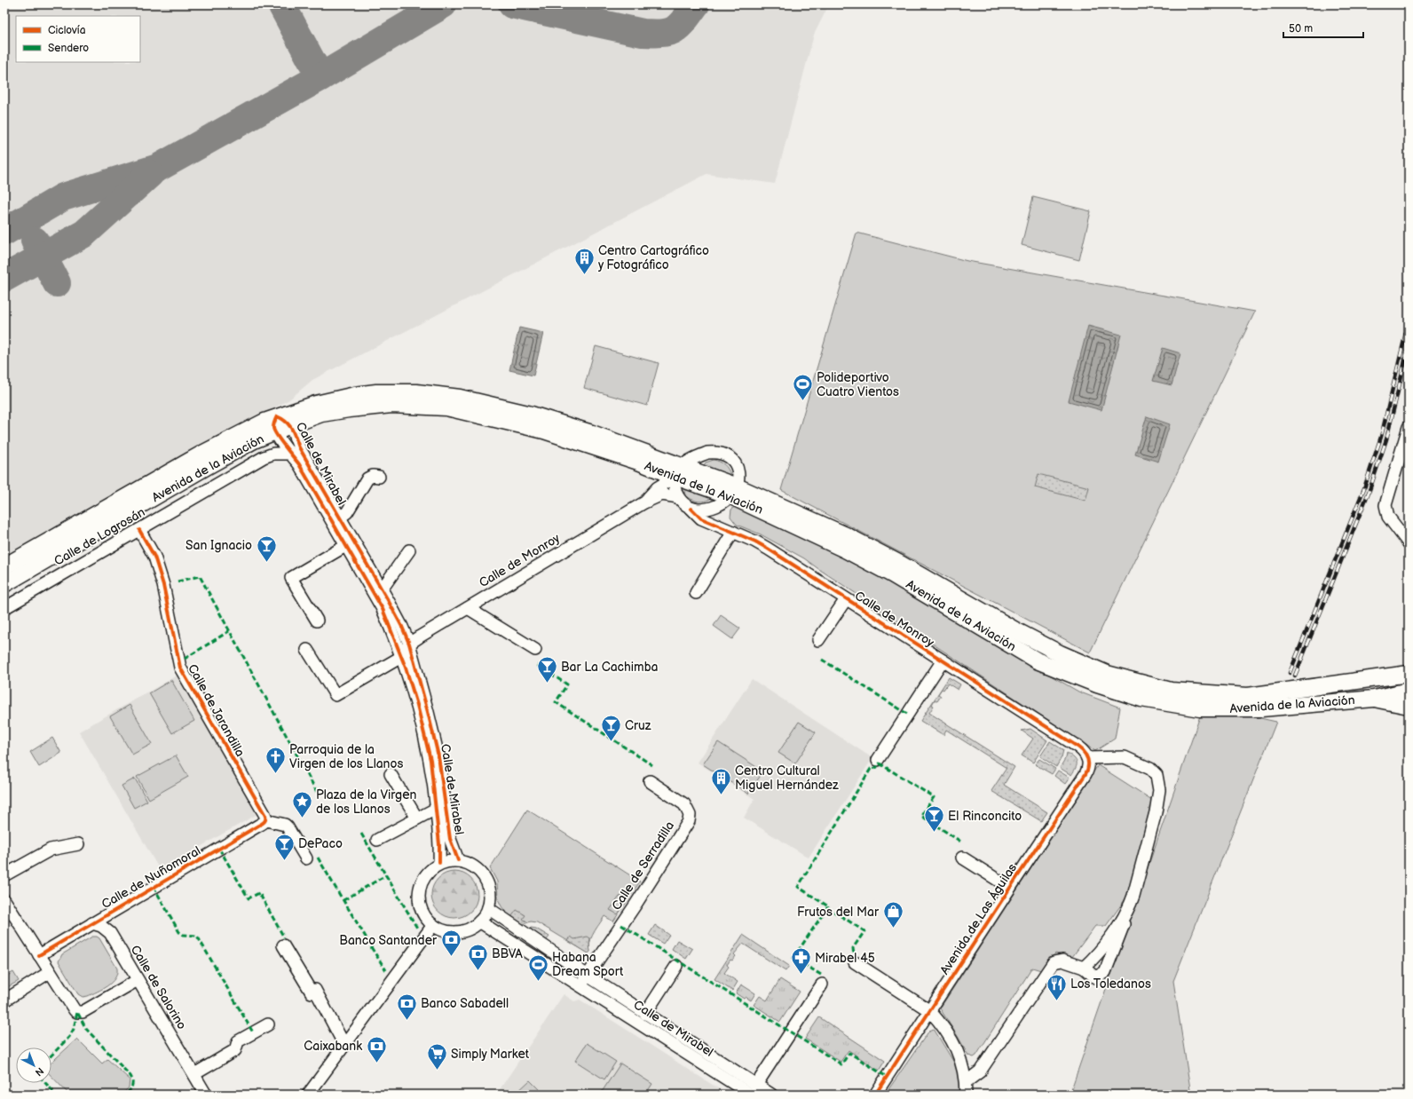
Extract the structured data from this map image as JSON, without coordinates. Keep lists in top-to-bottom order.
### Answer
{
  "streets": {
    "main road": ["Avenida de la Aviación"],
    "street": [
      "Calle de Mirabel",
      "Calle de Logrosán",
      "Calle de Monroy",
      "Calle de Jarandilla",
      "Calle de Serradilla",
      "Calle de Nuñomoral",
      "Avenida de Las Águilas",
      "Calle de Salorino"
    ]
  },
  "crossings": [
    ["Calle de Mirabel", "Avenida de la Aviación"],
    ["Calle de Mirabel", "Calle de Logrosán"],
    ["Calle de Mirabel", "Calle de Monroy"],
    ["Calle de Mirabel", "Calle de Serradilla"],
    ["Avenida de la Aviación", "Calle de Logrosán"],
    ["Avenida de la Aviación", "Calle de Monroy"],
    ["Calle de Logrosán", "Calle de Jarandilla"],
    ["Calle de Monroy", "Avenida de Las Águilas"],
    ["Calle de Jarandilla", "Calle de Nuñomoral"],
    ["Calle de Nuñomoral", "Calle de Salorino"]
  ],
  "places": {
    "building": ["Centro Cartográfico y Fotográfico", "Centro Cultural Miguel Hernández"],
    "sports": ["Polideportivo Cuatro Vientos", "Habana Dream Sport"],
    "bar": [
      "San Ignacio",
      "Bar La Cachimba",
      "Cruz",
      "El Rinconcito",
      "DePaco"
    ],
    "church": ["Parroquia de la Virgen de los Llanos"],
    "place": ["Plaza de la Virgen de los Llanos"],
    "shop": ["Frutos del Mar"],
    "bank": [
      "Banco Santander",
      "BBVA",
      "Banco Sabadell",
      "Caixabank"
    ],
    "pharmacy": ["Mirabel 45"],
    "restaurant": ["Los Toledanos"],
    "supermarket": ["Simply Market"]
  },
  "legend": ["Ciclovía", "Sendero"],
  "scale_bar": "50 m",
  "north": "bottom right"
}
